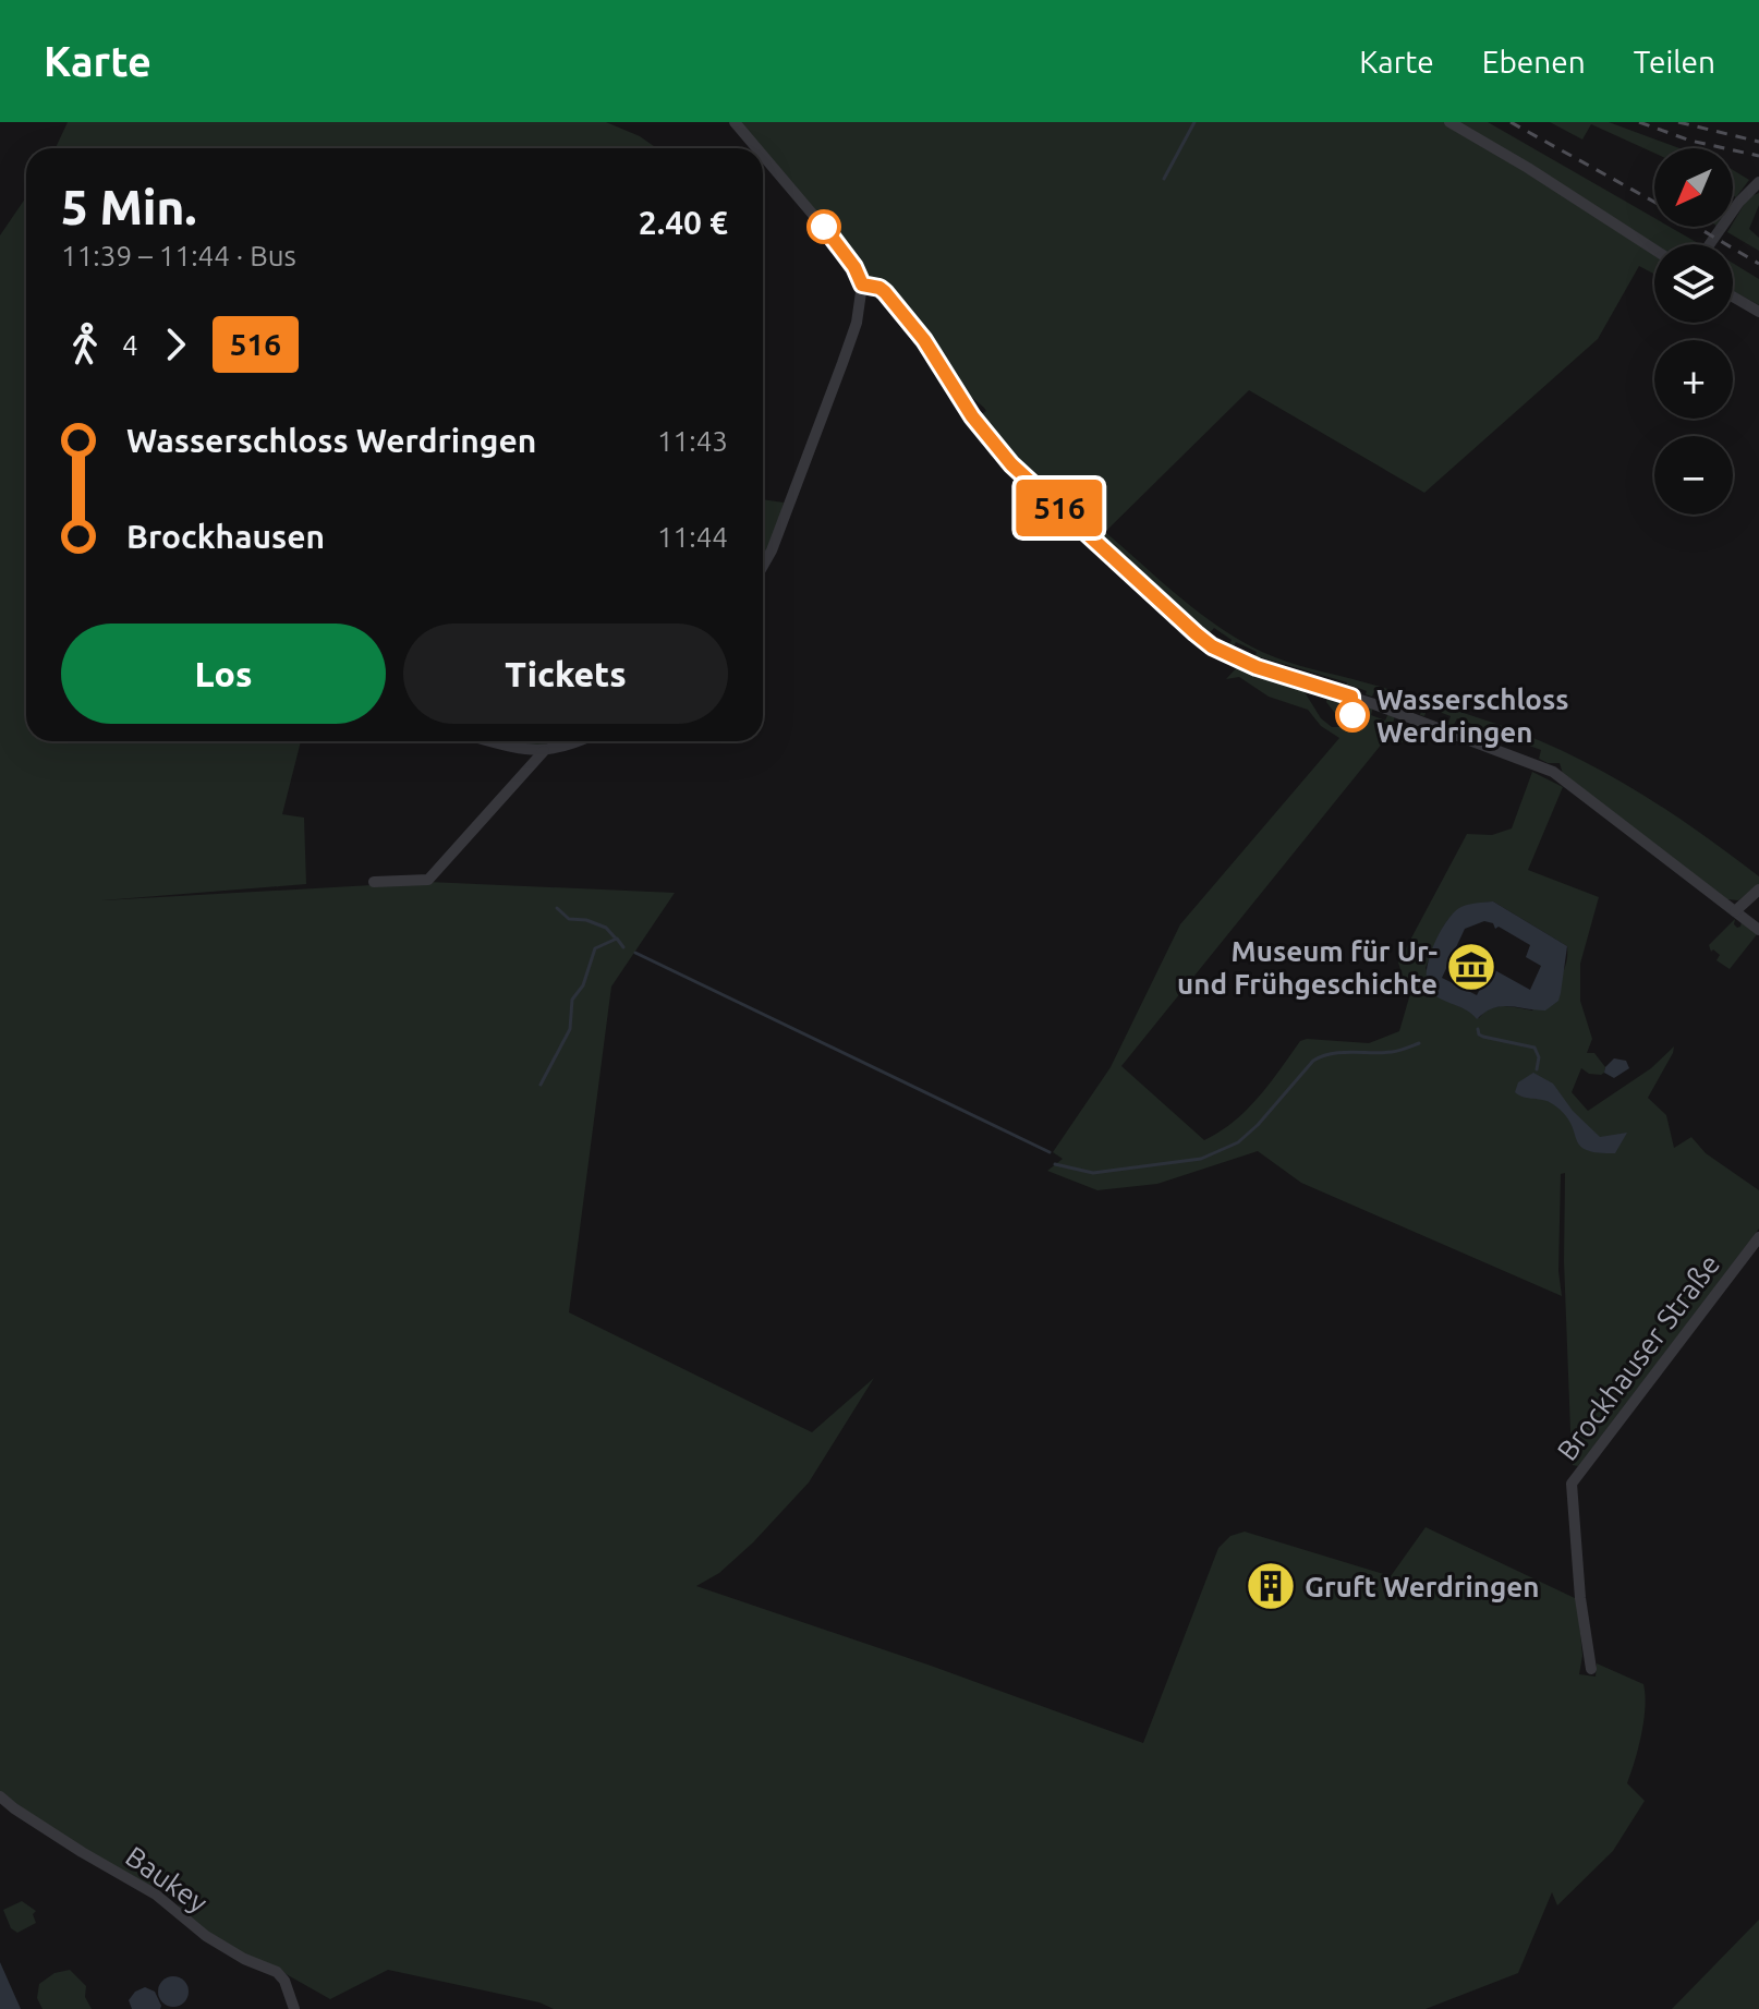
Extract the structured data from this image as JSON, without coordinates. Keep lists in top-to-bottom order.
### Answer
{
  "streets": {
    "street": ["Brockhauser Straße", "Baukey"]
  },
  "places": {
    "other": ["Wasserschloss Werdringen"],
    "museum": ["Museum für Ur- und Frühgeschichte"],
    "building": ["Gruft Werdringen"]
  },
  "lines": ["bus line 516"],
  "north": "bottom left",
  "page": {
    "header": "Karte",
    "nav": ["Karte", "Ebenen", "Teilen"],
    "on_map": "516",
    "map_buttons": ["+", "−"],
    "heading": ["5 Min.", "11:39 – 11:44 · Bus", "2.40 €"],
    "legs": ["4", "516"],
    "list": [
      {
        "name": "Wasserschloss Werdringen",
        "value": "11:43"
      },
      {
        "name": "Brockhausen",
        "value": "11:44"
      }
    ],
    "buttons": ["Los", "Tickets"]
  }
}
